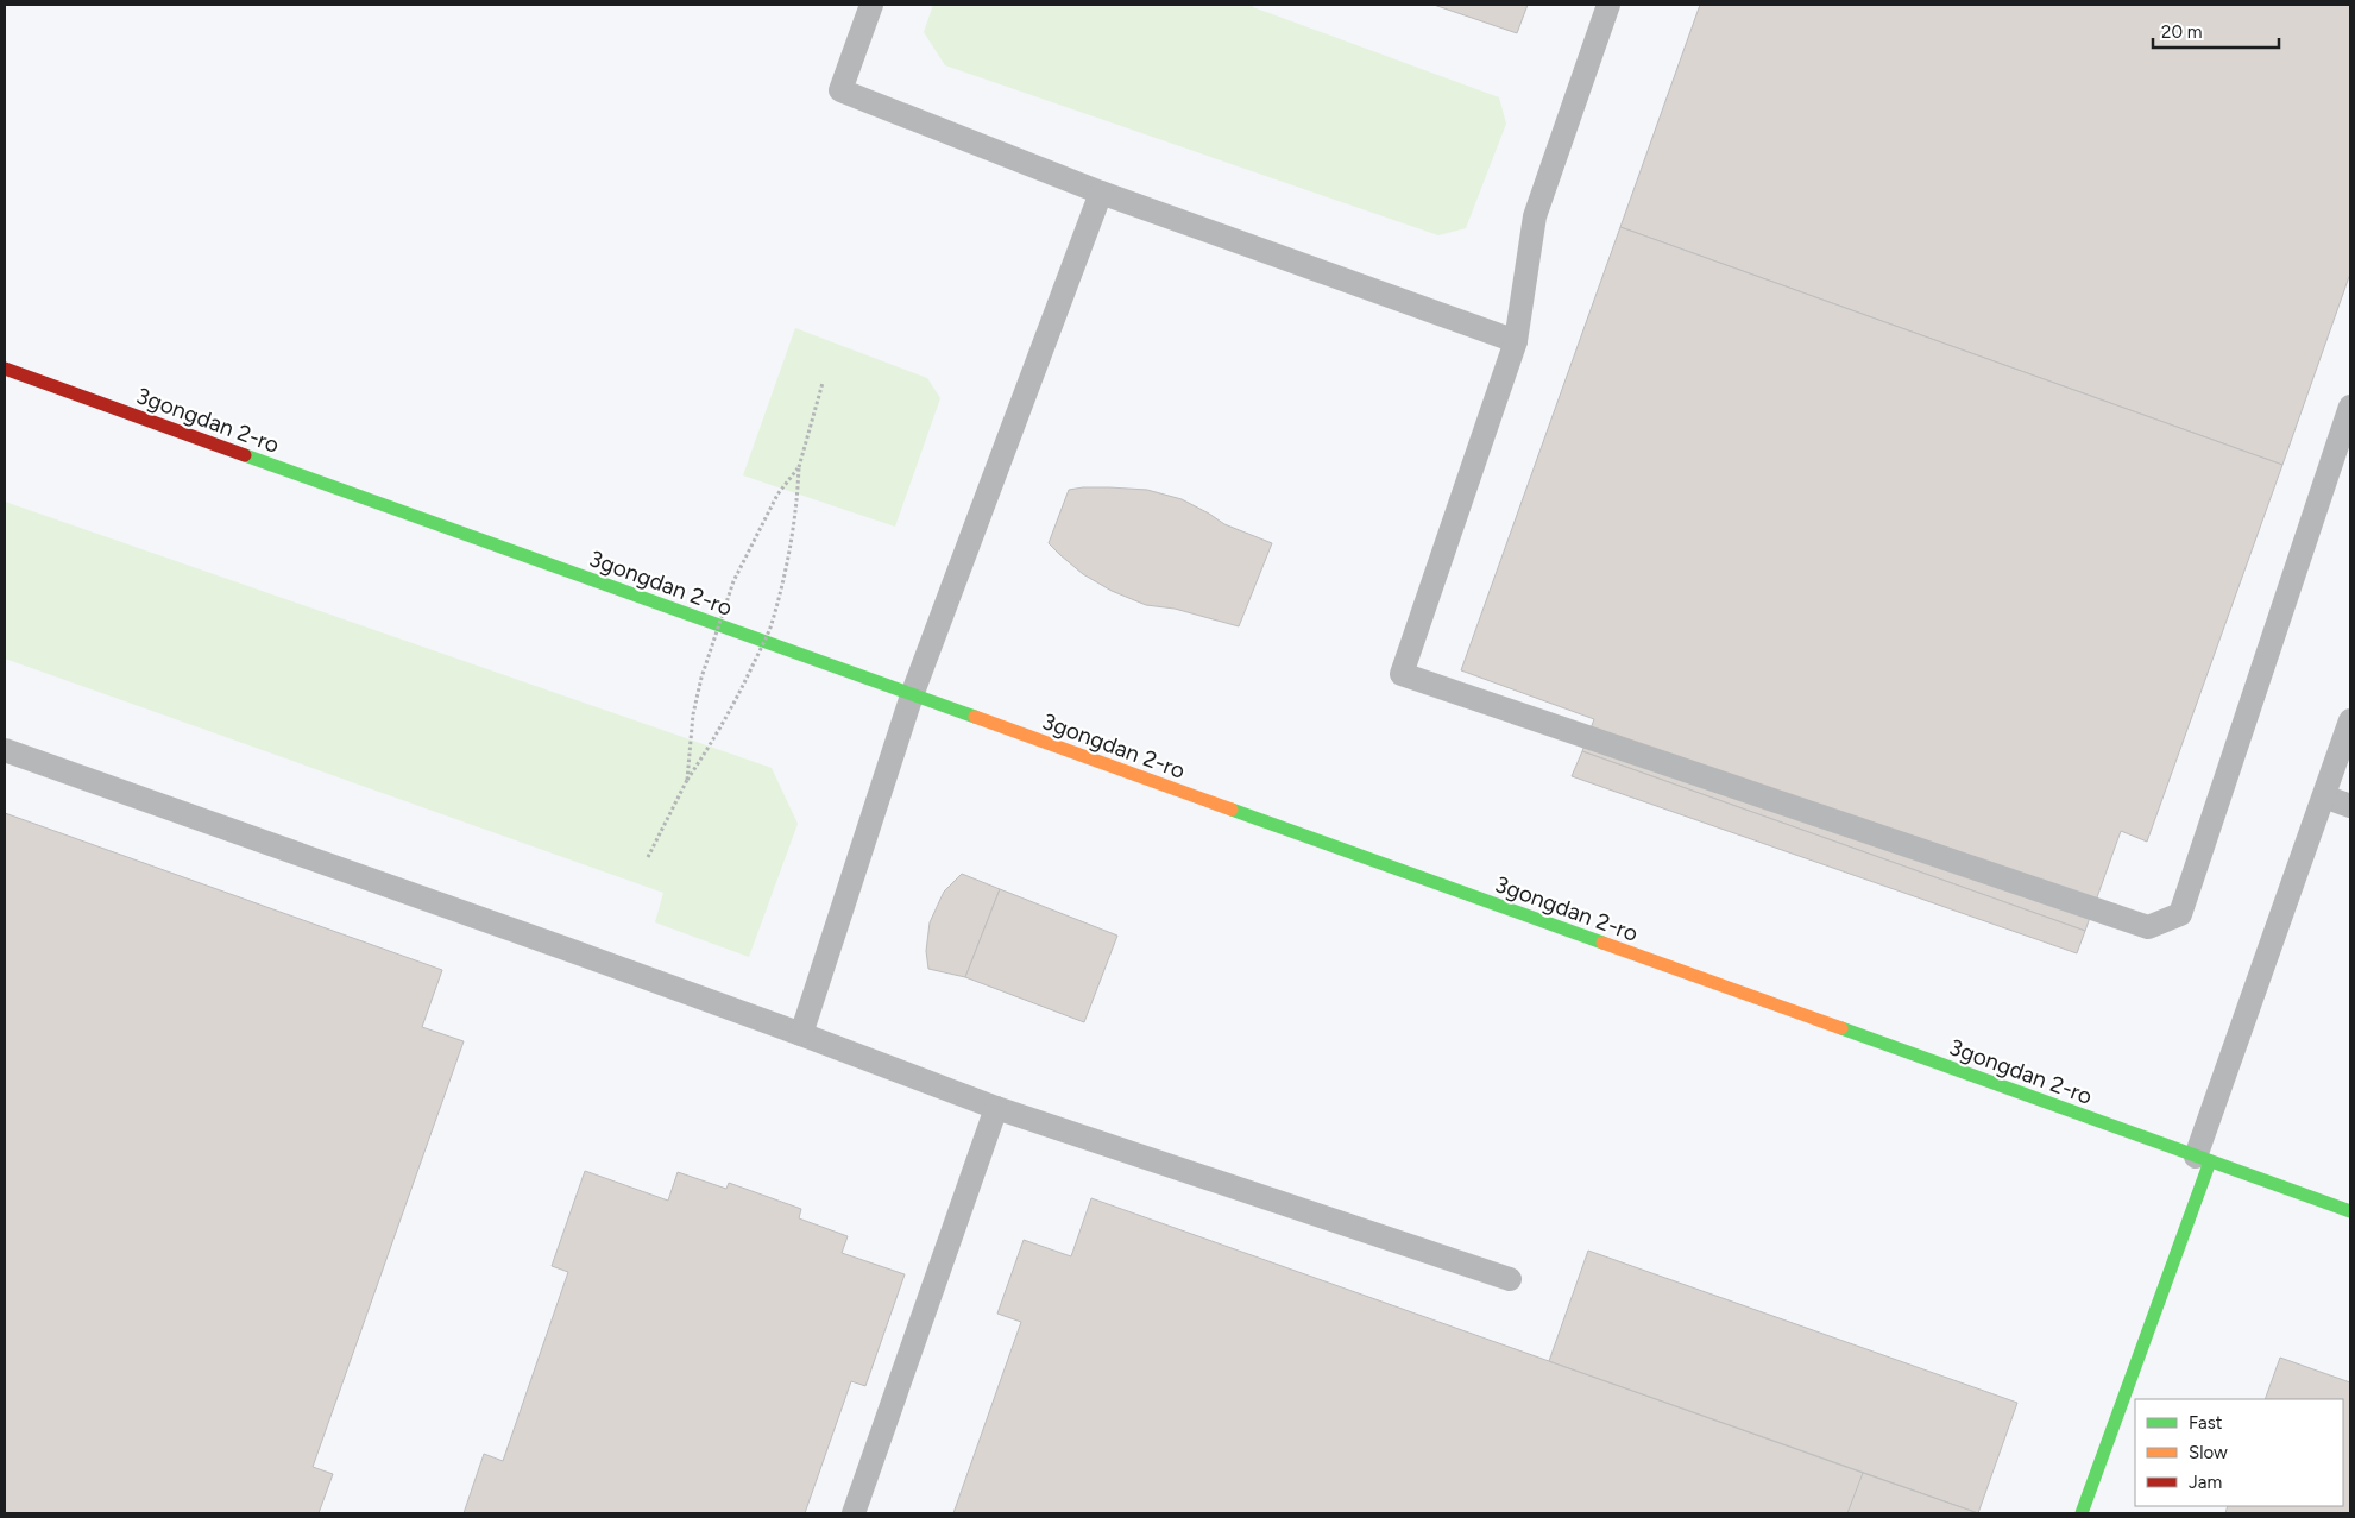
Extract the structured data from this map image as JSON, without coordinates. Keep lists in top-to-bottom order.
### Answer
{
  "streets": {
    "street": ["3gongdan 2-ro"]
  },
  "legend": ["Fast", "Slow", "Jam"],
  "scale_bar": "20 m"
}
